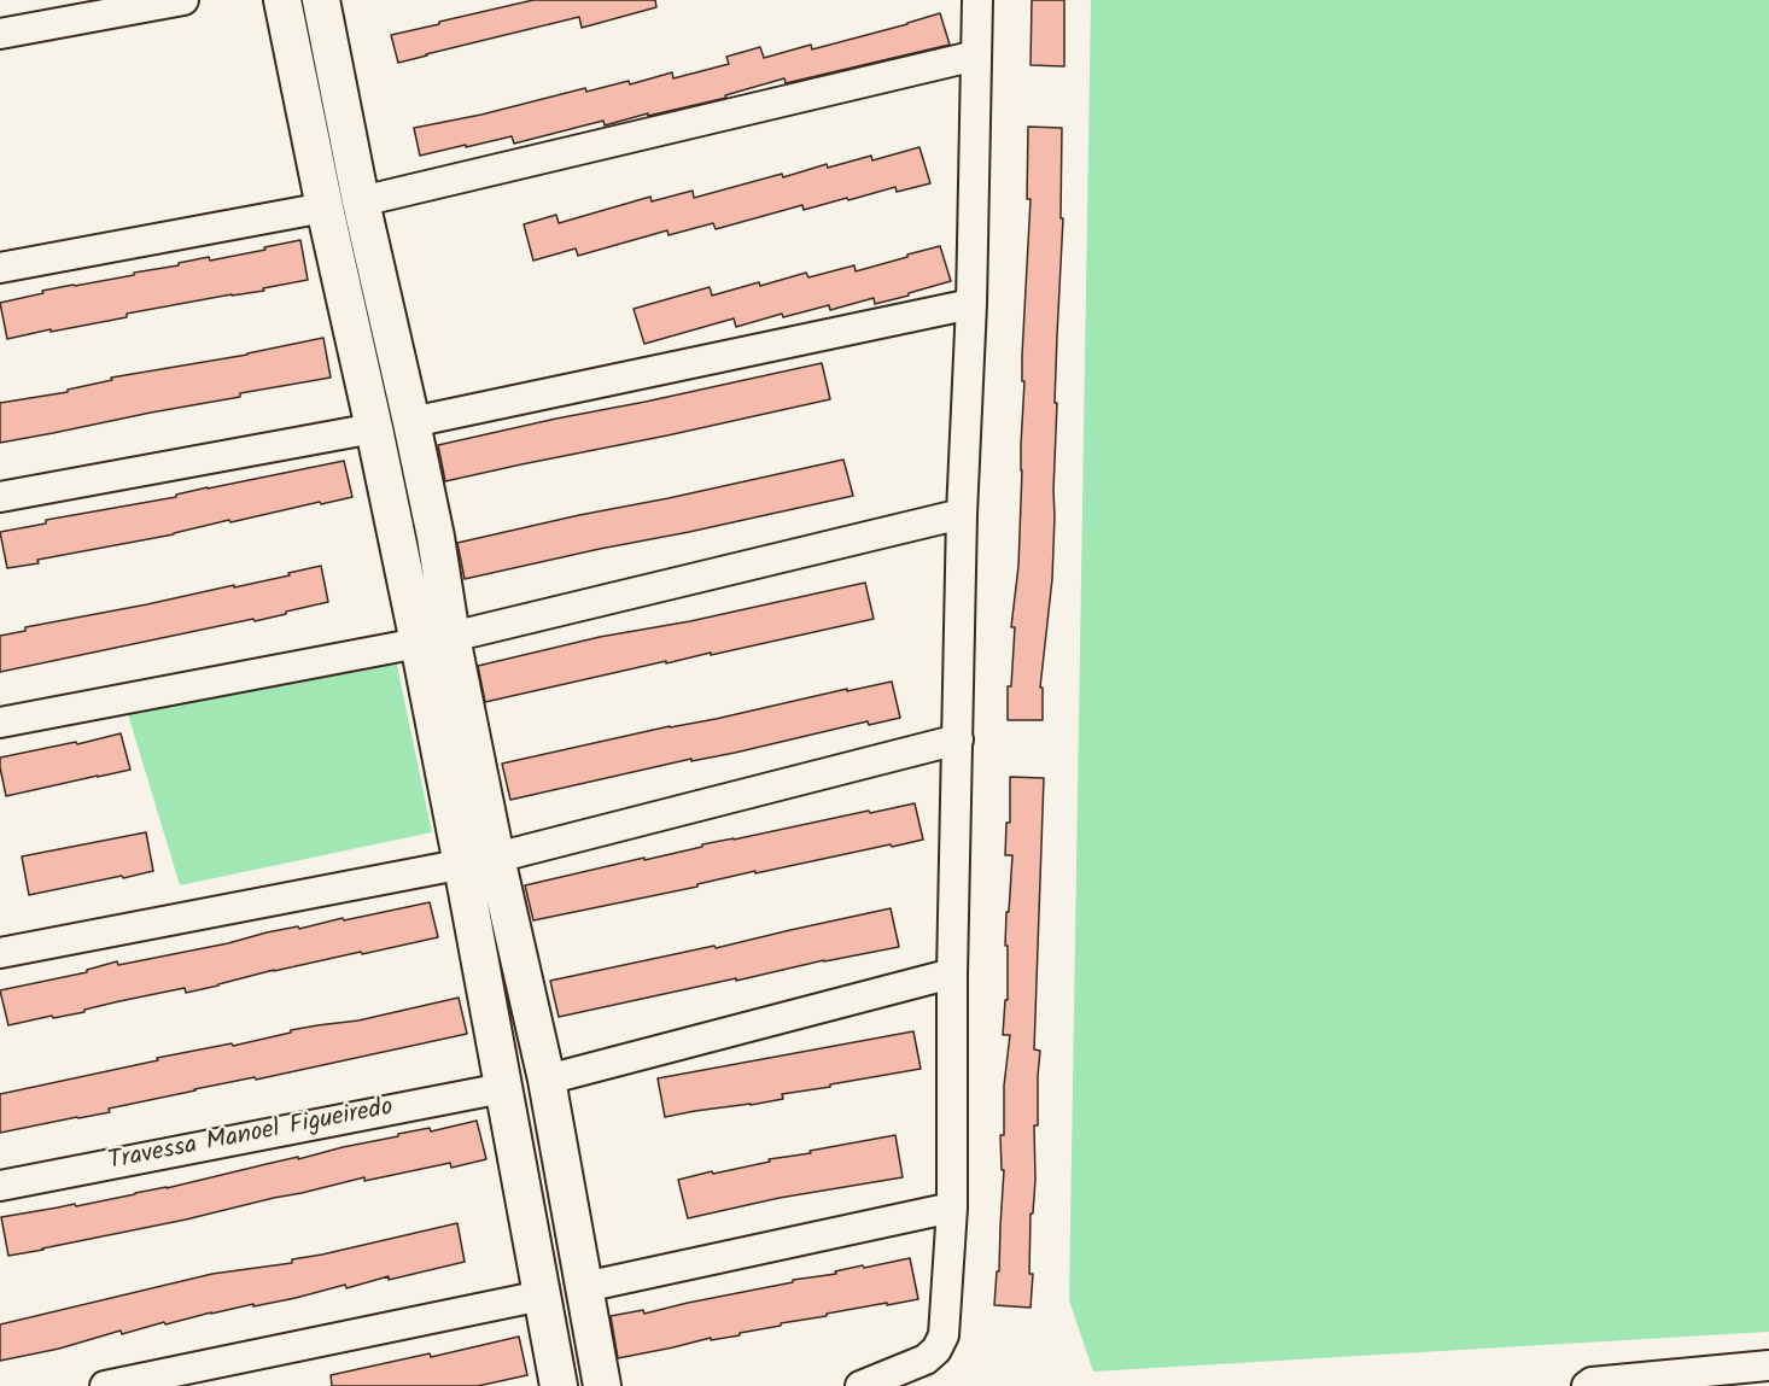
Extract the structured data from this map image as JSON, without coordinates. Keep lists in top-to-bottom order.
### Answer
{
  "streets": {
    "street": ["Travessa Manoel Figueiredo"]
  }
}
